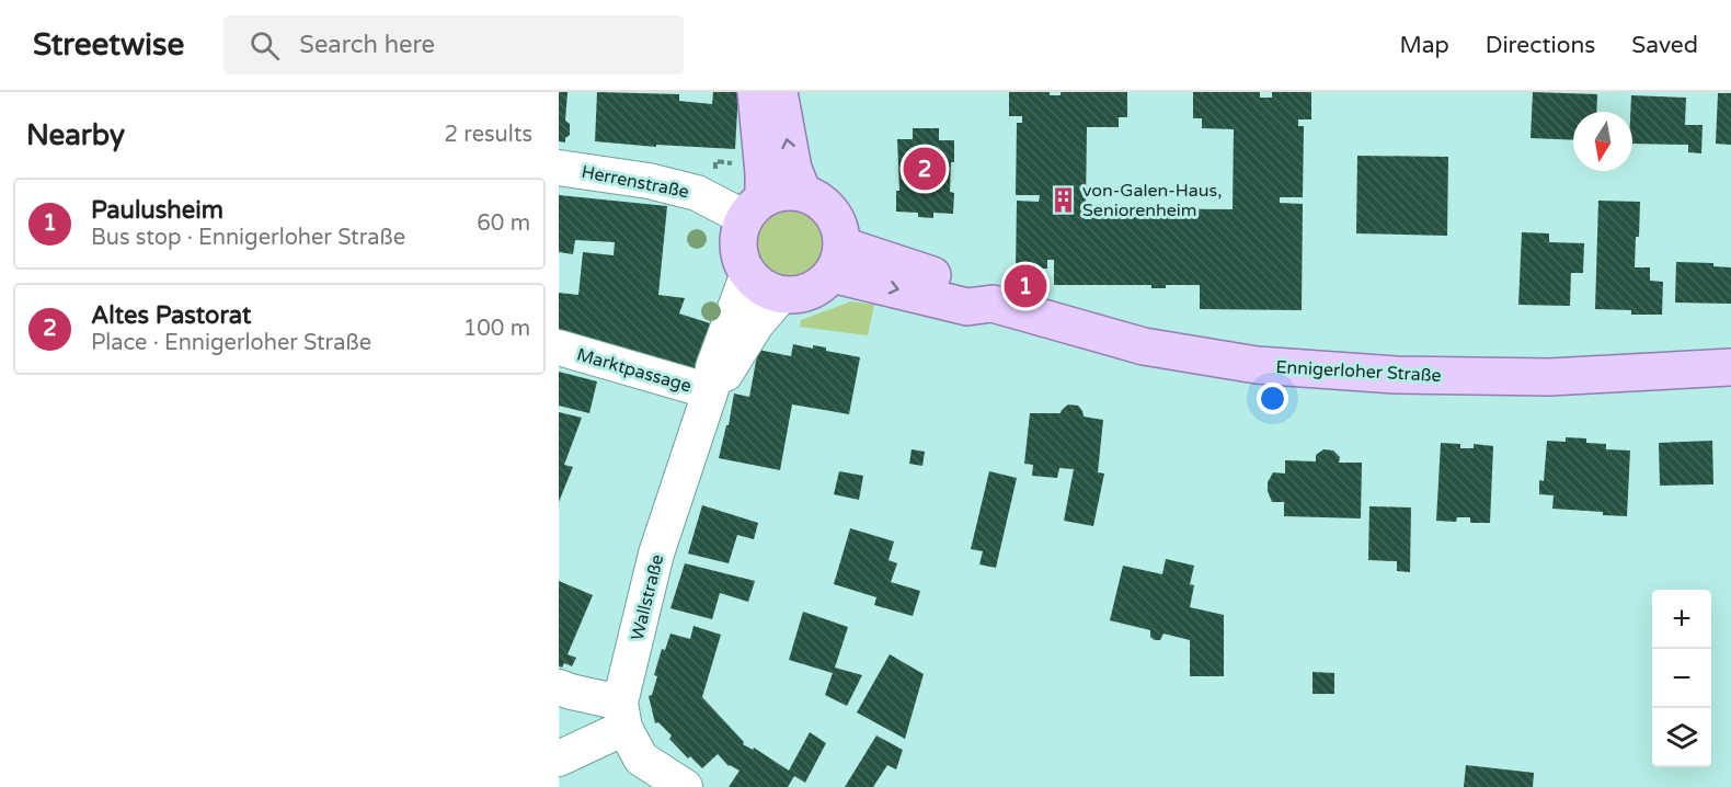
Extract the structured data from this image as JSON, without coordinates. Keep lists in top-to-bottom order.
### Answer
{
  "streets": {
    "main road": ["Ennigerloher Straße"],
    "street": ["Herrenstraße", "Marktpassage", "Wallstraße"]
  },
  "crossings": [
    ["Herrenstraße", "Ennigerloher Straße"],
    ["Herrenstraße", "Wallstraße"],
    ["Marktpassage", "Wallstraße"],
    ["Ennigerloher Straße", "Wallstraße"]
  ],
  "places": {
    "building": ["von-Galen-Haus, Seniorenheim"]
  },
  "north": "bottom",
  "page": {
    "header": "Streetwise",
    "search": "Search here",
    "nav": ["Map", "Directions", "Saved"],
    "heading": ["Nearby", "2 results"],
    "pins": ["2", "1"],
    "list": [
      {
        "mark": "1",
        "name": "Paulusheim",
        "note": "Bus stop · Ennigerloher Straße",
        "value": "60 m"
      },
      {
        "mark": "2",
        "name": "Altes Pastorat",
        "note": "Place · Ennigerloher Straße",
        "value": "100 m"
      }
    ],
    "map_buttons": ["+", "−"]
  }
}
